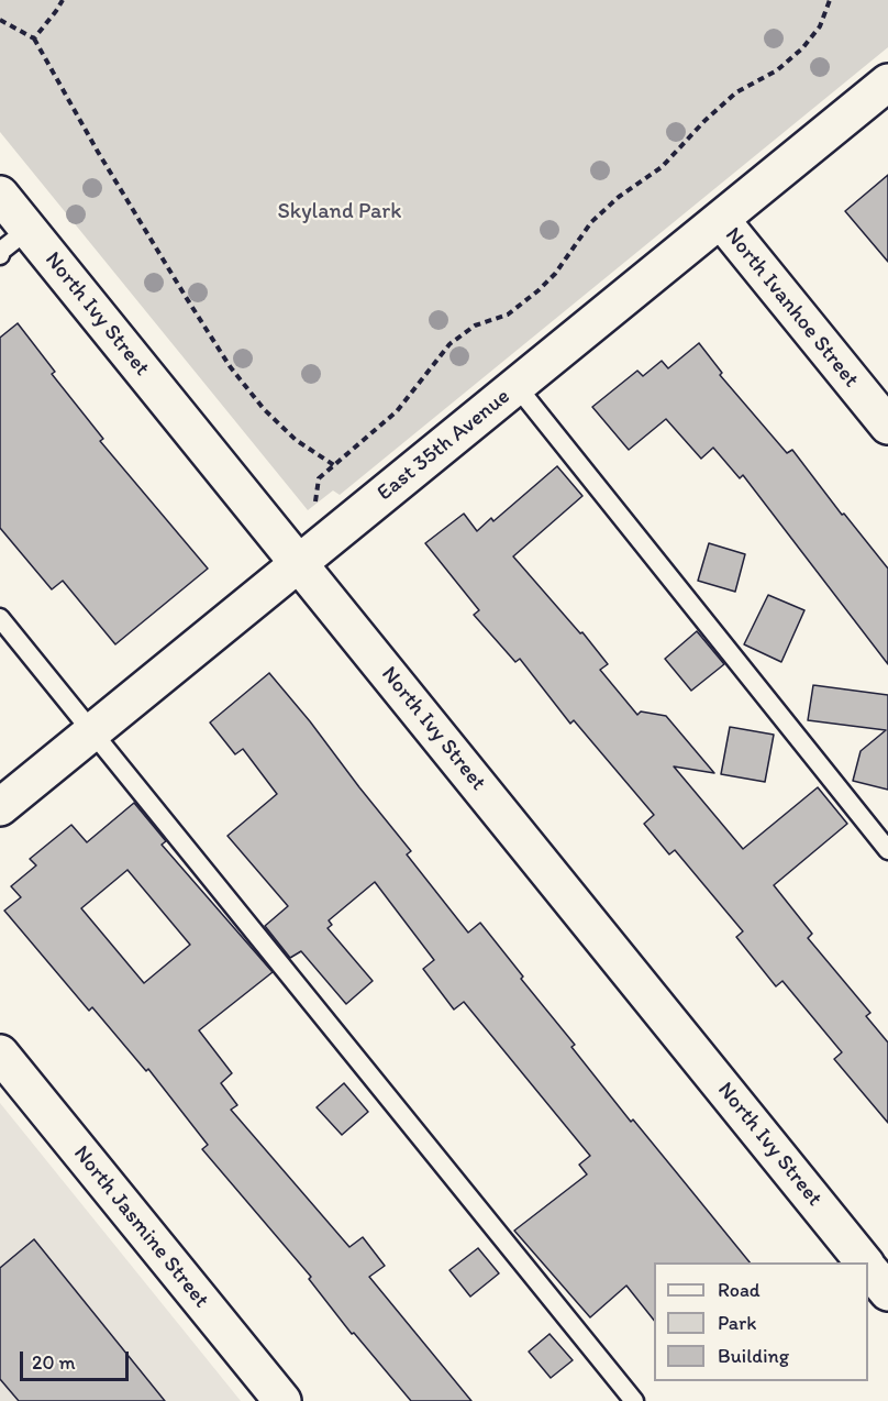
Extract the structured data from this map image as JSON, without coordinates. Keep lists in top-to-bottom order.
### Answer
{
  "streets": {
    "street": [
      "North Ivanhoe Street",
      "North Ivy Street",
      "East 35th Avenue",
      "North Jasmine Street"
    ]
  },
  "crossings": [
    ["North Ivanhoe Street", "East 35th Avenue"],
    ["North Ivy Street", "East 35th Avenue"]
  ],
  "parks": ["Skyland Park"],
  "legend": ["Road", "Park", "Building"],
  "scale_bar": "20 m"
}
